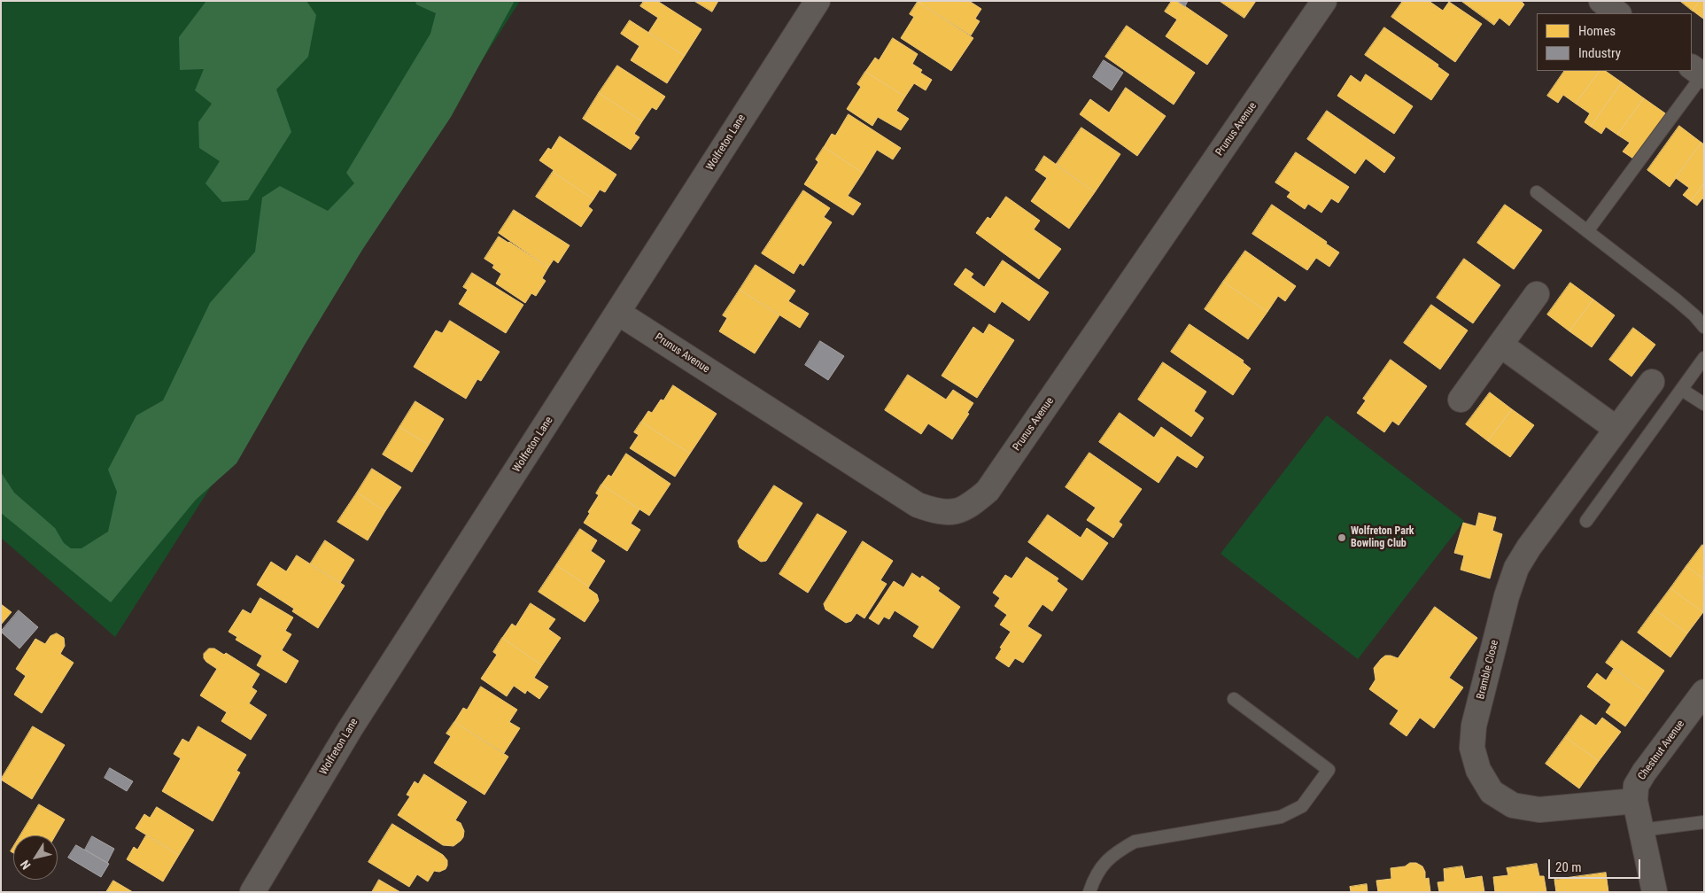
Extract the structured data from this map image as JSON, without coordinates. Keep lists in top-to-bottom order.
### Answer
{
  "streets": {
    "street": [
      "Prunus Avenue",
      "Wolfreton Lane",
      "Bramble Close",
      "Chestnut Avenue"
    ]
  },
  "crossings": [
    ["Prunus Avenue", "Wolfreton Lane"],
    ["Bramble Close", "Chestnut Avenue"]
  ],
  "places": ["Wolfreton Park Bowling Club"],
  "legend": ["Homes", "Industry"],
  "scale_bar": "20 m",
  "north": "bottom left"
}
